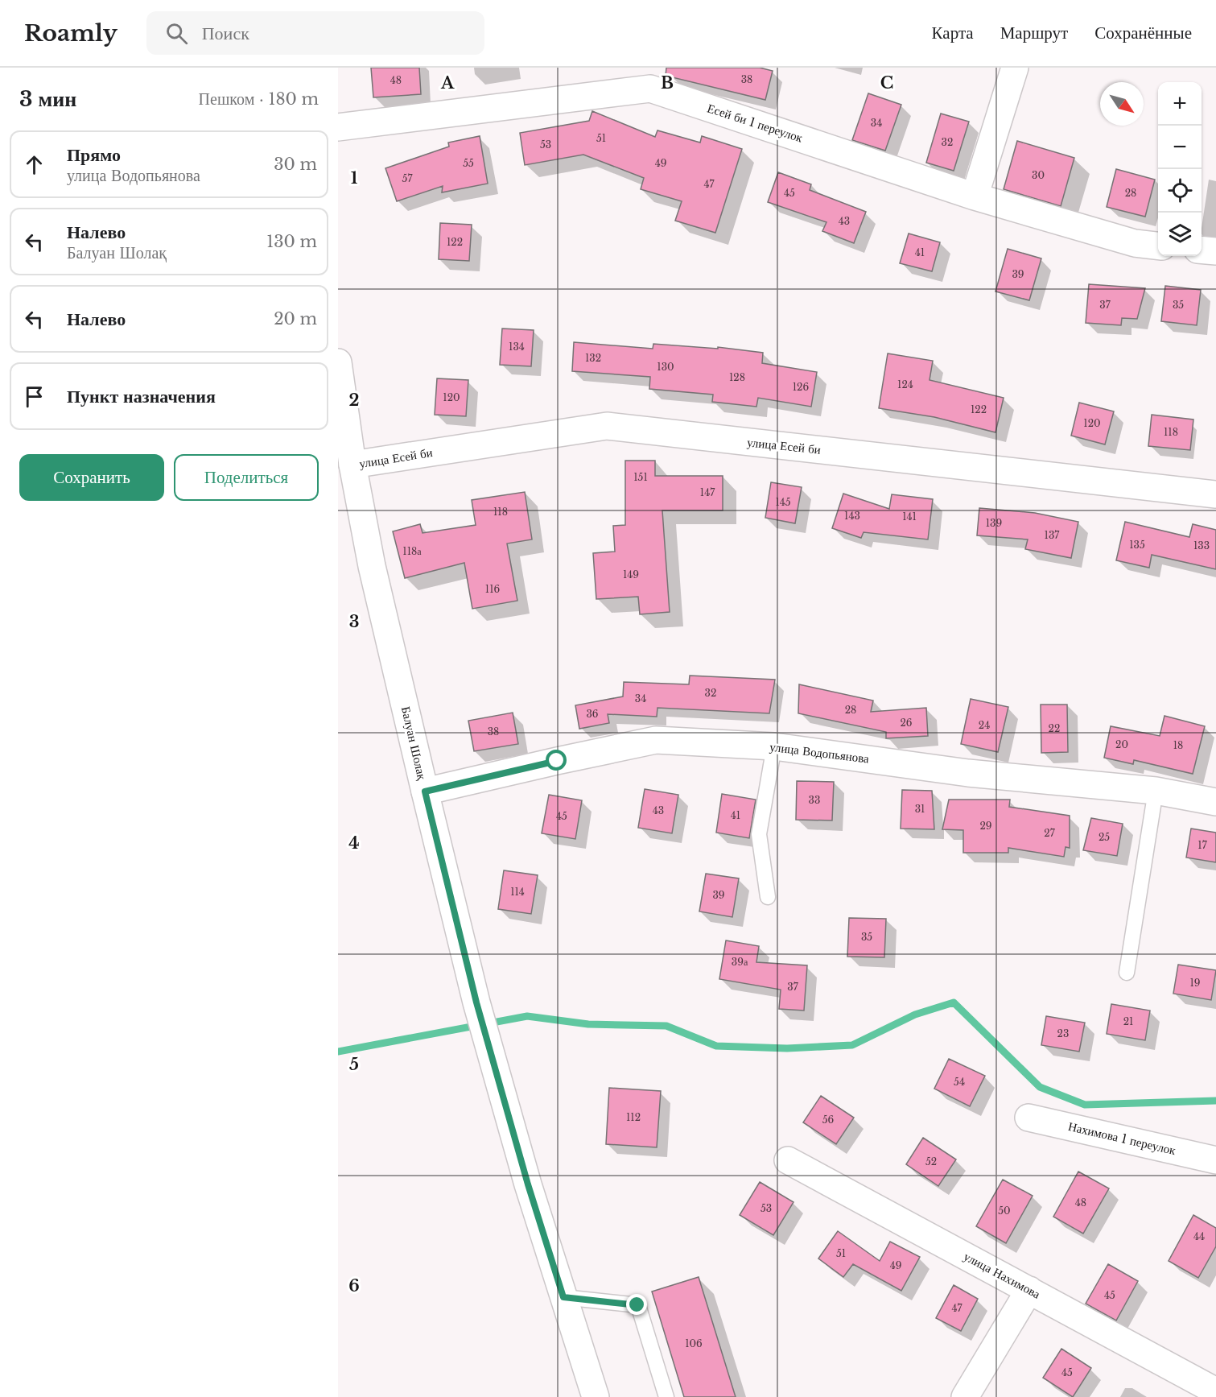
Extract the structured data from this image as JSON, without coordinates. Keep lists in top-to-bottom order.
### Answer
{
  "streets": {
    "street": [
      "Есей би 1 переулок",
      "улица Есей би",
      "Балуан Шолақ",
      "улица Водопьянова",
      "Нахимова 1 переулок",
      "улица Нахимова"
    ]
  },
  "crossings": [
    ["улица Есей би", "Балуан Шолақ"],
    ["Балуан Шолақ", "улица Водопьянова"]
  ],
  "house_numbers": [
    "38",
    "48",
    "34",
    "51",
    "32",
    "53",
    "55",
    "49",
    "30",
    "57",
    "47",
    "45",
    "28",
    "43",
    "122",
    "41",
    "39",
    "37",
    "35",
    "134",
    "132",
    "130",
    "128",
    "124",
    "126",
    "120",
    "122",
    "120",
    "118",
    "151",
    "147",
    "145",
    "118",
    "143",
    "141",
    "139",
    "137",
    "135",
    "133",
    "118а",
    "149",
    "116",
    "32",
    "34",
    "28",
    "36",
    "26",
    "24",
    "22",
    "38",
    "20",
    "18",
    "33",
    "31",
    "43",
    "41",
    "45",
    "29",
    "27",
    "25",
    "17",
    "114",
    "39",
    "35",
    "39а",
    "19",
    "37",
    "21",
    "23",
    "54",
    "112",
    "56",
    "52",
    "48",
    "53",
    "50",
    "44",
    "51",
    "49",
    "45",
    "47",
    "106",
    "45"
  ],
  "north": "bottom right",
  "page": {
    "header": "Roamly",
    "search": "Поиск",
    "nav": ["Карта", "Маршрут", "Сохранённые"],
    "heading": ["3 мин", "Пешком · 180 m"],
    "map_buttons": ["+", "−"],
    "list": [
      ["Прямо", "улица Водопьянова", "30 m"],
      ["Налево", "Балуан Шолақ", "130 m"],
      ["Налево", "20 m"],
      "Пункт назначения"
    ],
    "buttons": ["Сохранить", "Поделиться"]
  },
  "grid": {
    "columns": ["A", "B", "C"],
    "rows": [
      "1",
      "2",
      "3",
      "4",
      "5",
      "6"
    ]
  }
}
